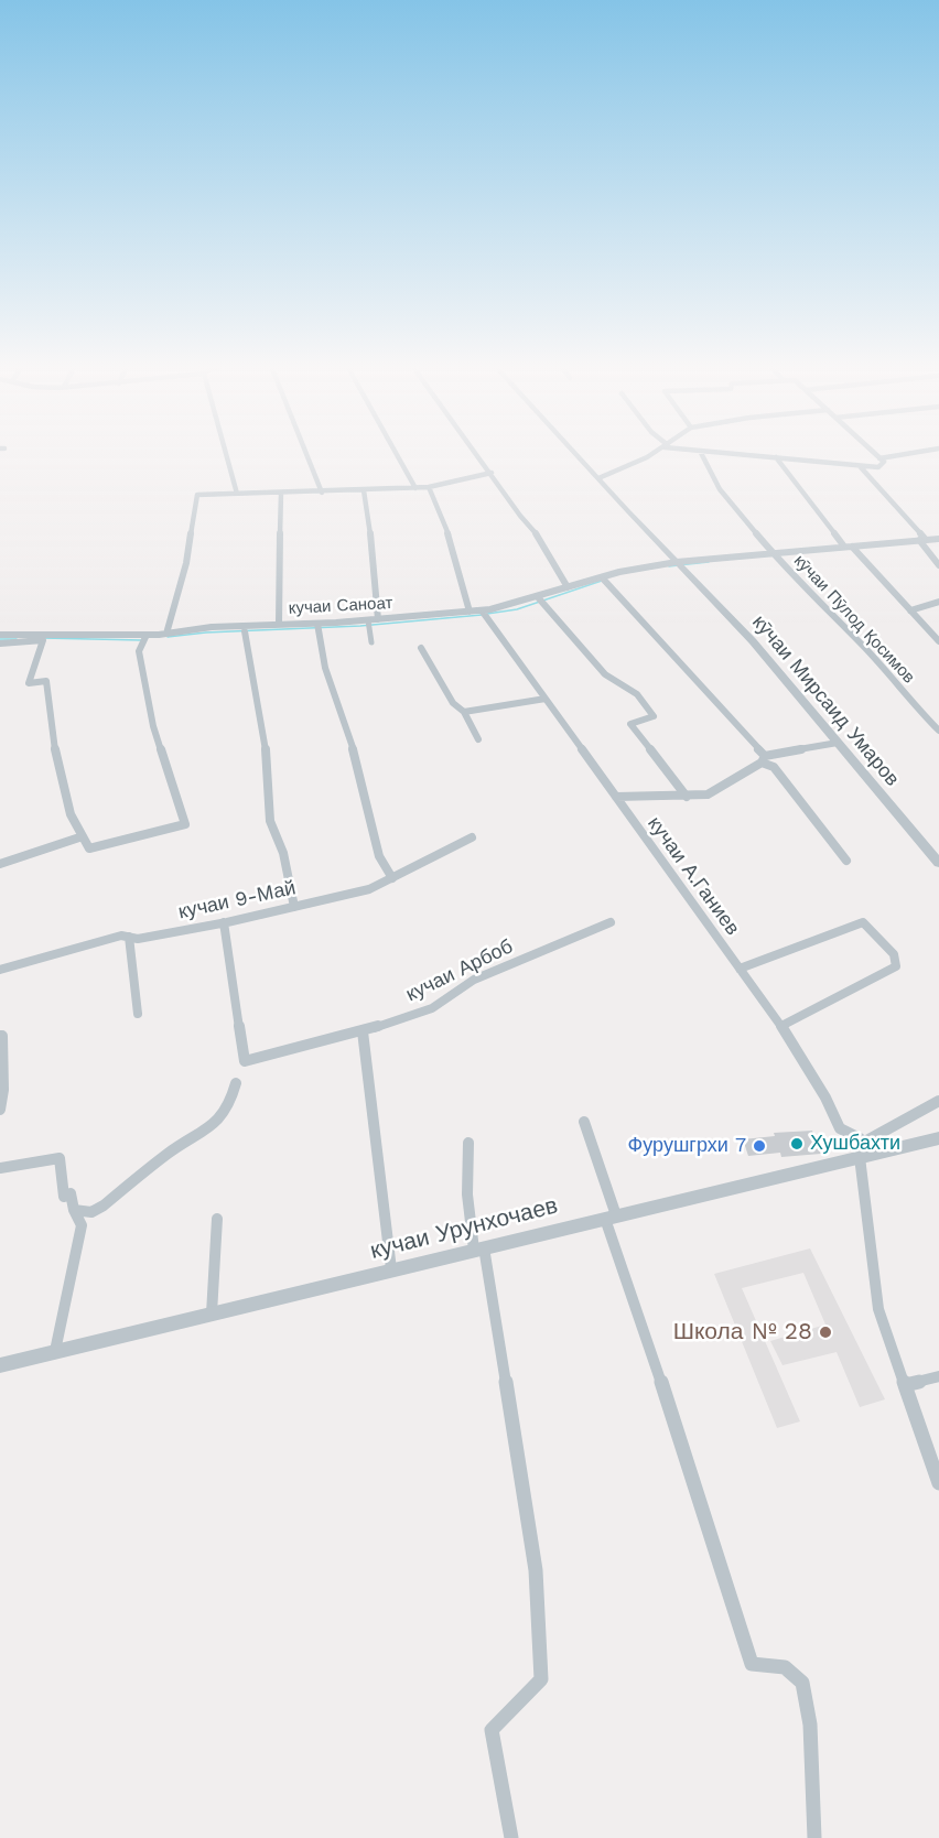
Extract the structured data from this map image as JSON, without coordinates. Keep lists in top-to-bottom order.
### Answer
{
  "streets": {
    "street": [
      "кучаи Саноат",
      "кӯчаи Пӯлод Қосимов",
      "кӯчаи Мирсаид Умаров",
      "кучаи А.Ганиев",
      "кучаи 9-Май",
      "кучаи Арбоб",
      "кучаи Урунхочаев"
    ]
  },
  "crossings": [
    ["кучаи Саноат", "кӯчаи Мирсаид Умаров"],
    ["кучаи Саноат", "кучаи А.Ганиев"],
    ["кучаи А.Ганиев", "кучаи Урунхочаев"],
    ["кучаи 9-Май", "кучаи Арбоб"]
  ],
  "places": ["Хушбахти", "Фурушгрхи 7", "Школа № 28"]
}
